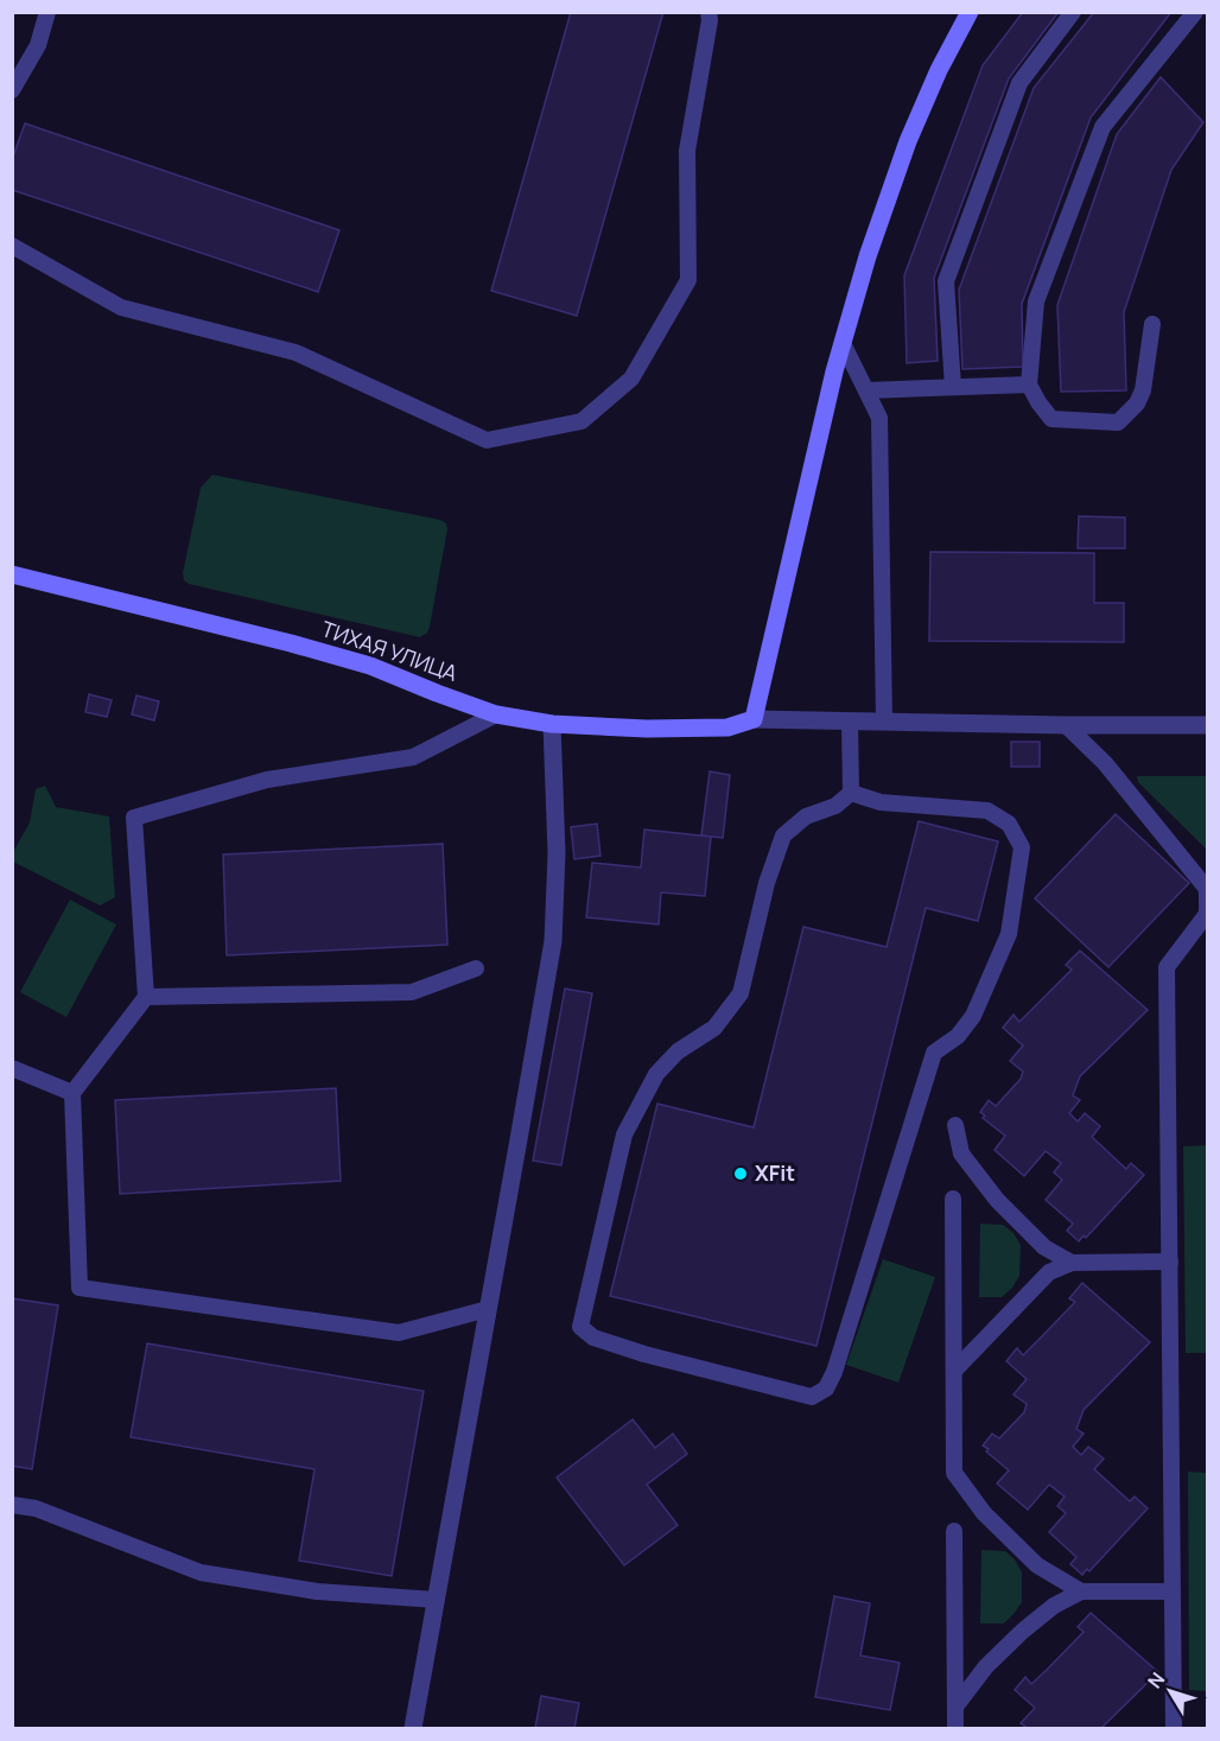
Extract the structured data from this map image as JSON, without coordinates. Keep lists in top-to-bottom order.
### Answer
{
  "streets": {
    "street": ["ТИХАЯ УЛИЦА"]
  },
  "places": ["XFit"],
  "north": "top left"
}
